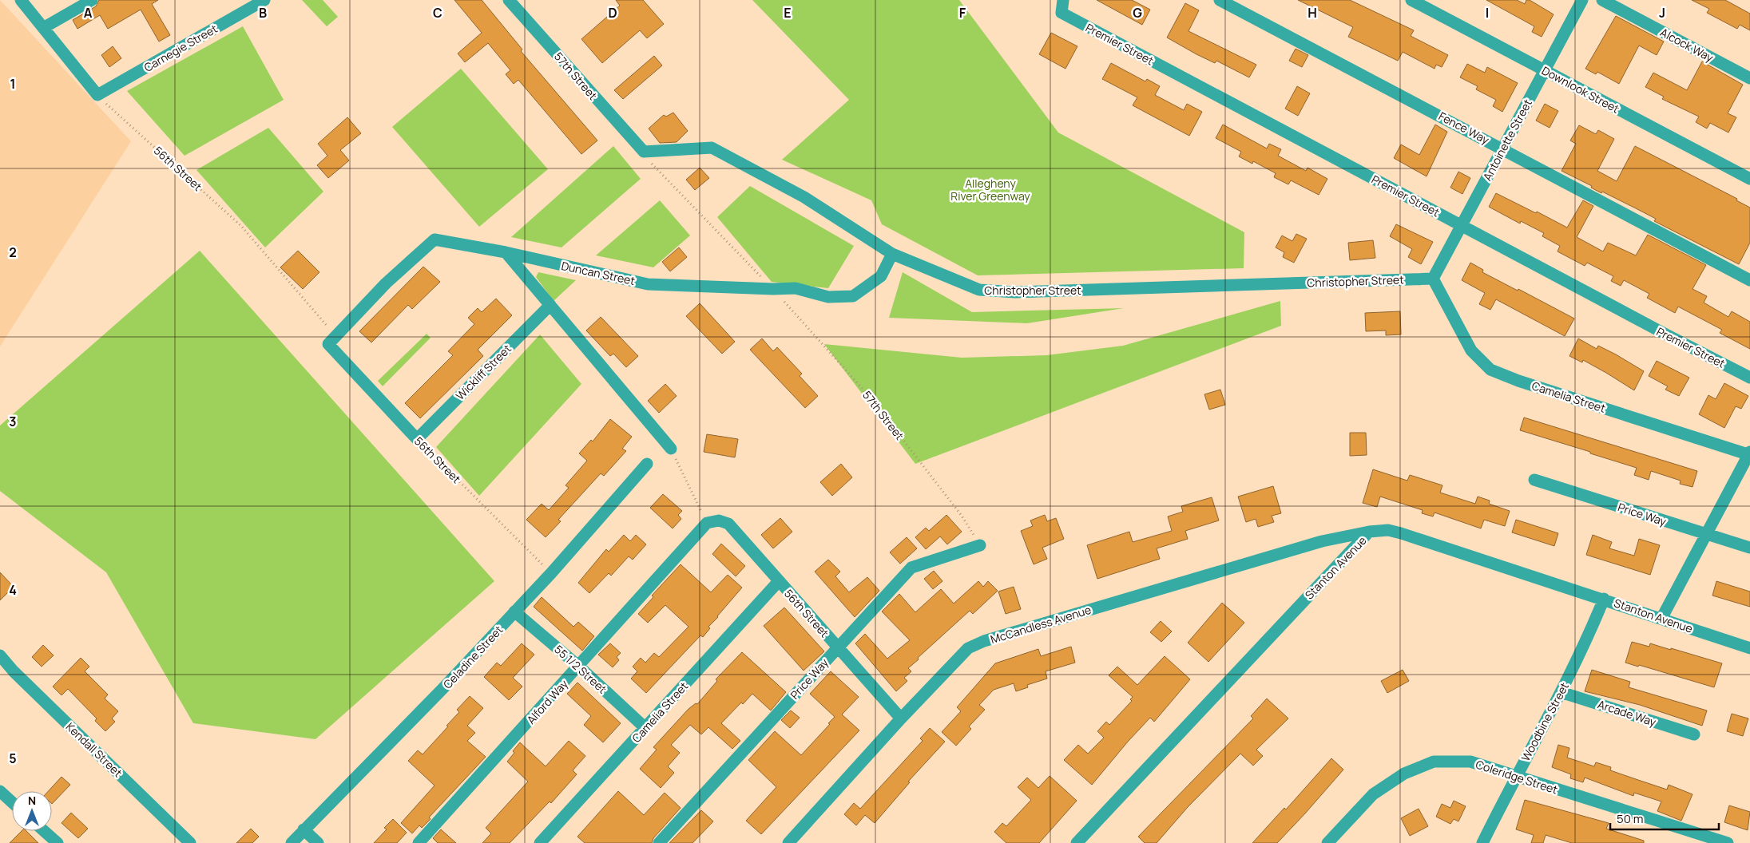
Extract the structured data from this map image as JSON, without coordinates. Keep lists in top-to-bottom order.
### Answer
{
  "streets": {
    "street": [
      "Premier Street",
      "Alcock Way",
      "Carnegie Street",
      "57th Street",
      "Downlook Street",
      "Fence Way",
      "Antoinette Street",
      "56th Street",
      "Duncan Street",
      "Christopher Street",
      "Wickliff Street",
      "Camelia Street",
      "Price Way",
      "Stanton Avenue",
      "McCandless Avenue",
      "Celadine Street",
      "55 1/2 Street",
      "Alford Way",
      "Arcade Way",
      "Woodbine Street",
      "Kendall Street",
      "Coleridge Street"
    ]
  },
  "crossings": [
    ["Premier Street", "Antoinette Street"],
    ["Carnegie Street", "56th Street"],
    ["57th Street", "Christopher Street"],
    ["57th Street", "Price Way"],
    ["Downlook Street", "Antoinette Street"],
    ["Fence Way", "Antoinette Street"],
    ["Antoinette Street", "Christopher Street"],
    ["Antoinette Street", "Camelia Street"],
    ["56th Street", "Duncan Street"],
    ["56th Street", "Wickliff Street"],
    ["56th Street", "Camelia Street"],
    ["56th Street", "Price Way"],
    ["56th Street", "McCandless Avenue"],
    ["56th Street", "Celadine Street"],
    ["56th Street", "Alford Way"],
    ["Duncan Street", "Christopher Street"],
    ["Christopher Street", "Camelia Street"],
    ["Camelia Street", "55 1/2 Street"],
    ["Stanton Avenue", "McCandless Avenue"],
    ["Stanton Avenue", "Woodbine Street"],
    ["Celadine Street", "55 1/2 Street"],
    ["55 1/2 Street", "Alford Way"],
    ["Arcade Way", "Woodbine Street"],
    ["Woodbine Street", "Coleridge Street"]
  ],
  "parks": ["Allegheny River Greenway"],
  "scale_bar": "50 m",
  "north": "top",
  "grid": {
    "columns": [
      "A",
      "B",
      "C",
      "D",
      "E",
      "F",
      "G",
      "H",
      "I",
      "J"
    ],
    "rows": [
      "1",
      "2",
      "3",
      "4",
      "5"
    ]
  }
}
